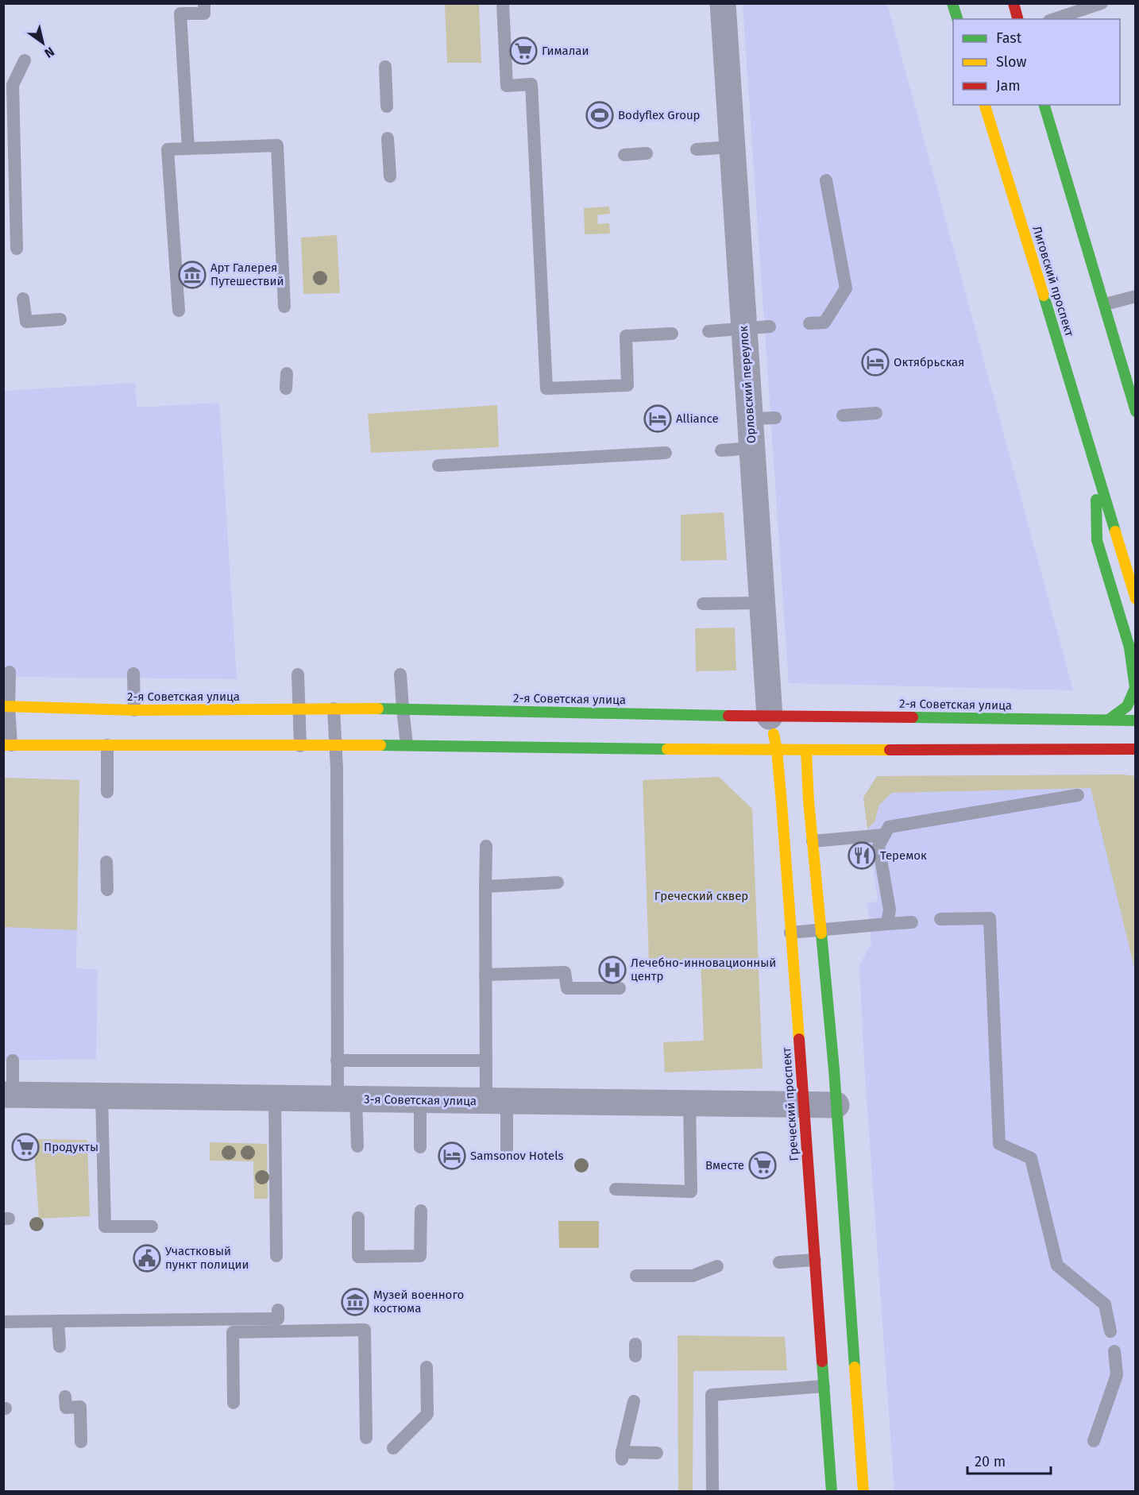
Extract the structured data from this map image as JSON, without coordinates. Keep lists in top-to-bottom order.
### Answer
{
  "streets": {
    "main road": ["Лиговский проспект", "2-я Советская улица", "Греческий проспект"],
    "street": ["Орловский переулок", "3-я Советская улица"]
  },
  "crossings": [
    ["Лиговский проспект", "2-я Советская улица"],
    ["Орловский переулок", "2-я Советская улица"],
    ["Орловский переулок", "Греческий проспект"],
    ["2-я Советская улица", "Греческий проспект"],
    ["3-я Советская улица", "Греческий проспект"]
  ],
  "parks": ["Греческий сквер"],
  "places": {
    "supermarket": ["Гималаи", "Продукты", "Вместе"],
    "sports": ["Bodyflex Group"],
    "museum": ["Арт Галерея Путешествий", "Музей военного костюма"],
    "hotel": ["Октябрьская", "Alliance", "Samsonov Hotels"],
    "restaurant": ["Теремок"],
    "hospital": ["Лечебно-инновационный центр"],
    "public building": ["Участковый пункт полиции"]
  },
  "legend": ["Fast", "Slow", "Jam"],
  "scale_bar": "20 m",
  "north": "bottom right"
}
